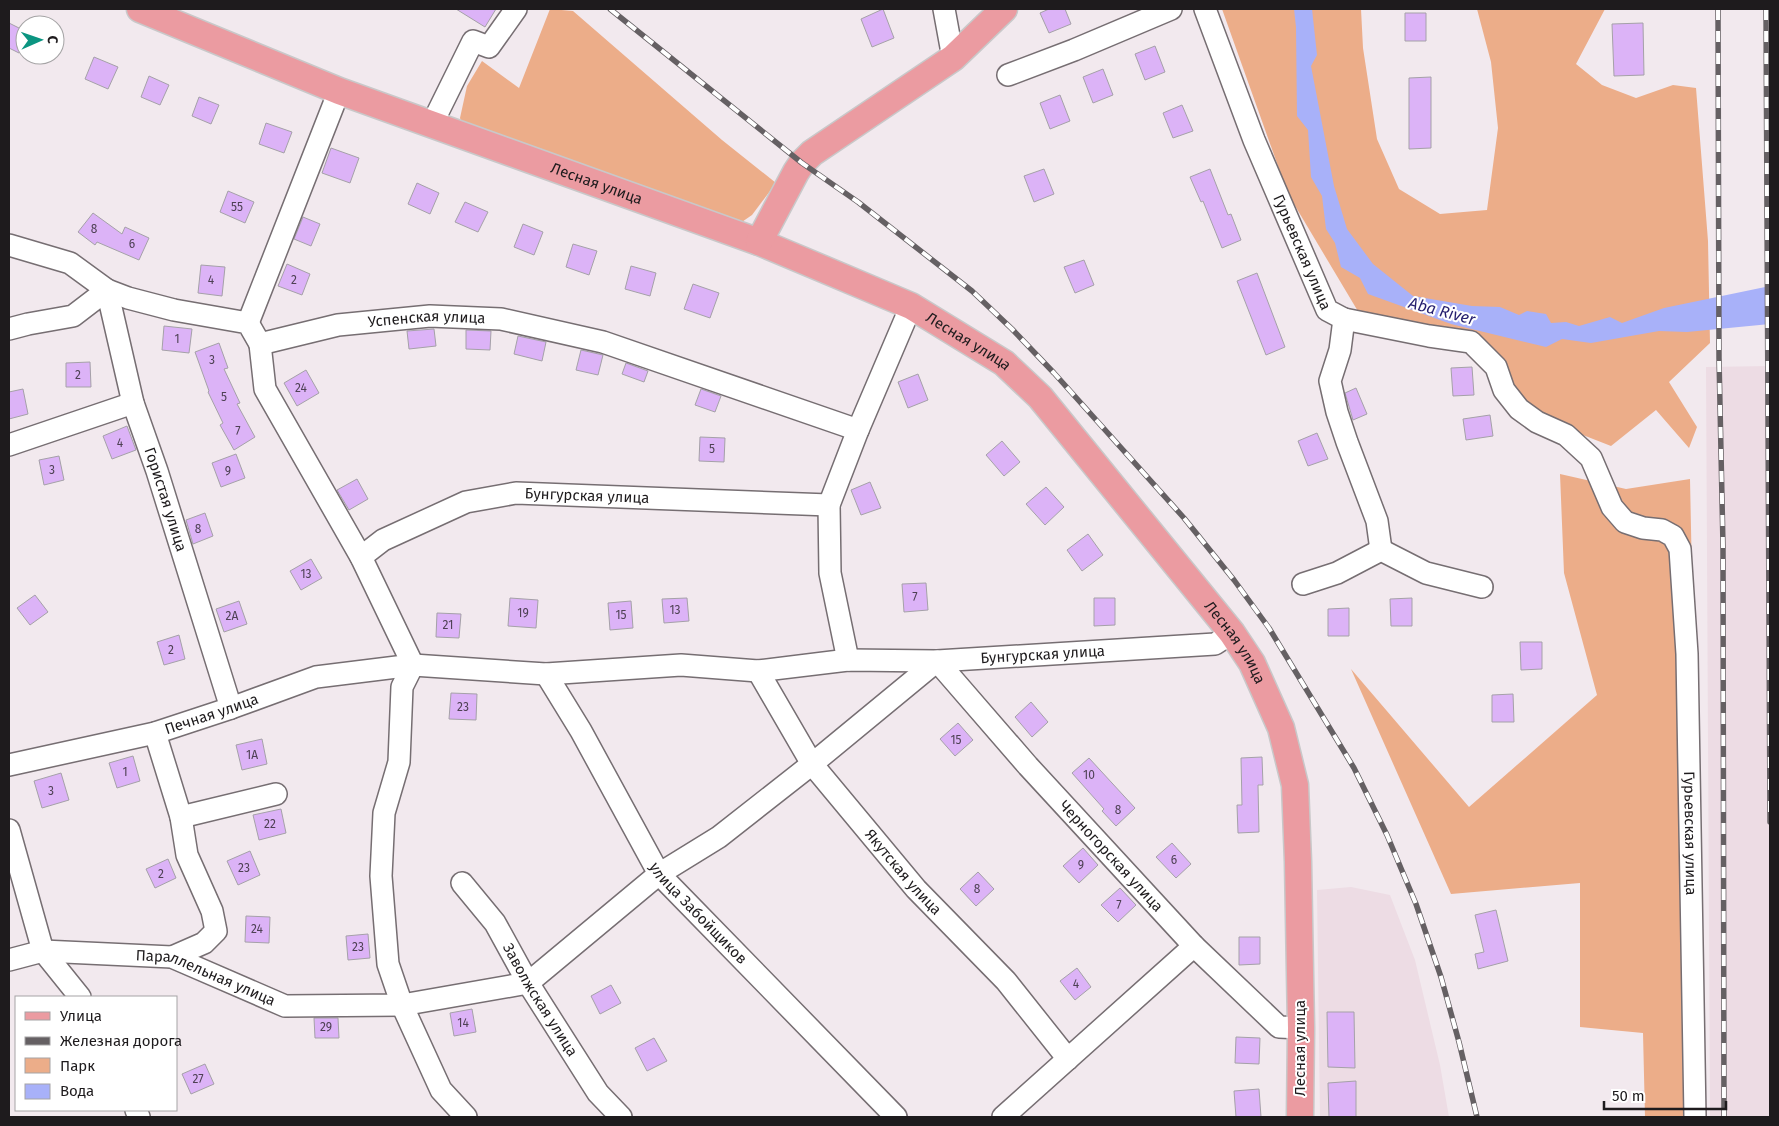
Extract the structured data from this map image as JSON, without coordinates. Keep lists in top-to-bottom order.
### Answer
{
  "streets": {
    "main road": ["Лесная улица"],
    "street": [
      "Гурьевская улица",
      "Успенская улица",
      "Бунгурская улица",
      "Гористая улица",
      "Печная улица",
      "Черногорская улица",
      "Якутская улица",
      "улица Забойщиков",
      "Параллельная улица",
      "Заволжская улица"
    ]
  },
  "crossings": [
    ["Лесная улица", "Бунгурская улица"],
    ["Лесная улица", "Черногорская улица"],
    ["Бунгурская улица", "Печная улица"],
    ["Бунгурская улица", "Черногорская улица"],
    ["Бунгурская улица", "Якутская улица"],
    ["Бунгурская улица", "улица Забойщиков"],
    ["Гористая улица", "Печная улица"],
    ["Параллельная улица", "Заволжская улица"]
  ],
  "water": ["Aba River"],
  "house_numbers": [
    "55",
    "8",
    "6",
    "4",
    "2",
    "1",
    "3",
    "2",
    "24",
    "5",
    "7",
    "4",
    "5",
    "3",
    "9",
    "8",
    "13",
    "7",
    "13",
    "19",
    "15",
    "2А",
    "21",
    "2",
    "23",
    "15",
    "1А",
    "1",
    "10",
    "3",
    "8",
    "22",
    "6",
    "9",
    "23",
    "2",
    "8",
    "7",
    "24",
    "23",
    "4",
    "14",
    "29",
    "27"
  ],
  "legend": [
    "Улица",
    "Железная дорога",
    "Парк",
    "Вода"
  ],
  "scale_bar": "50 m",
  "north": "right"
}
